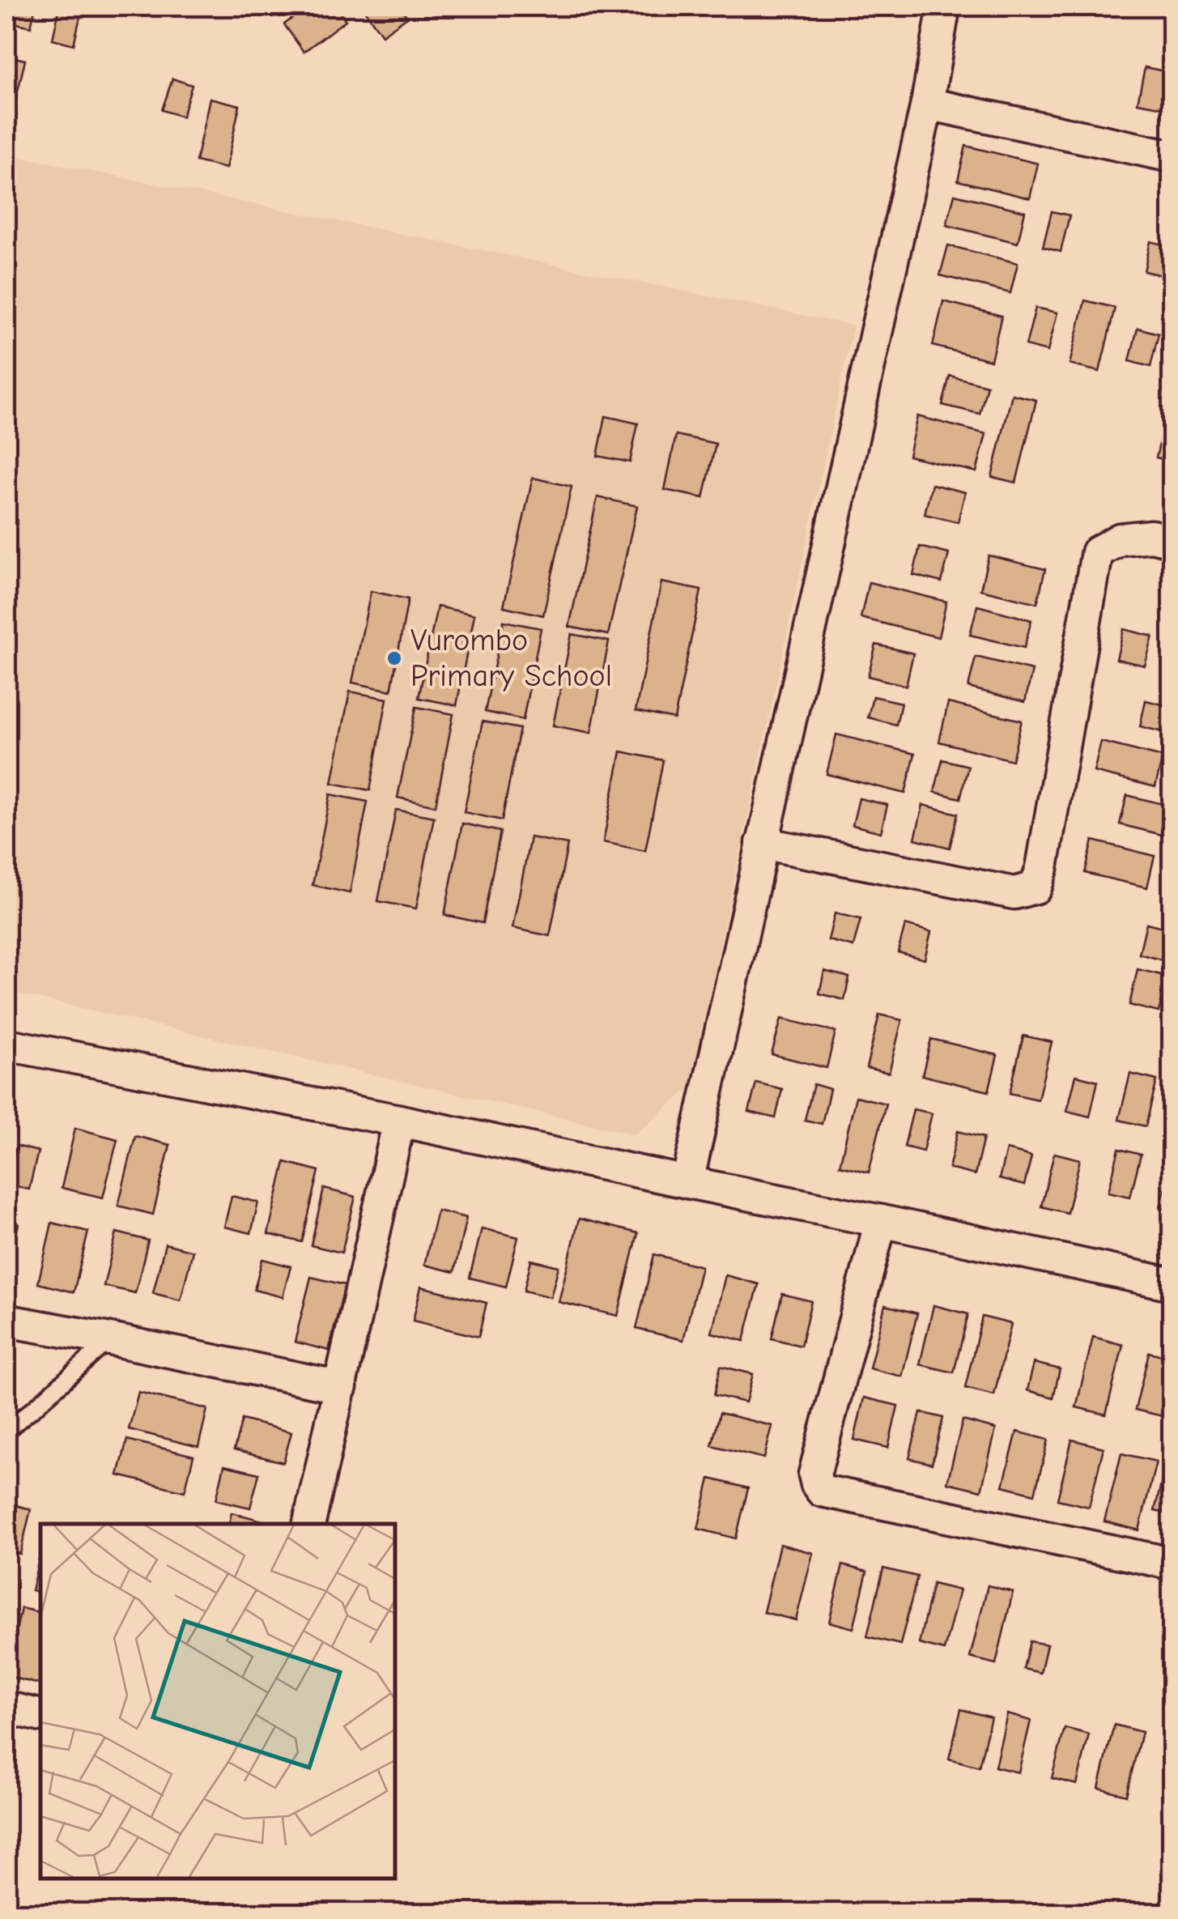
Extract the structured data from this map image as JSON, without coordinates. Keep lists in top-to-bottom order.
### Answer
{
  "places": ["Vurombo Primary School"]
}
